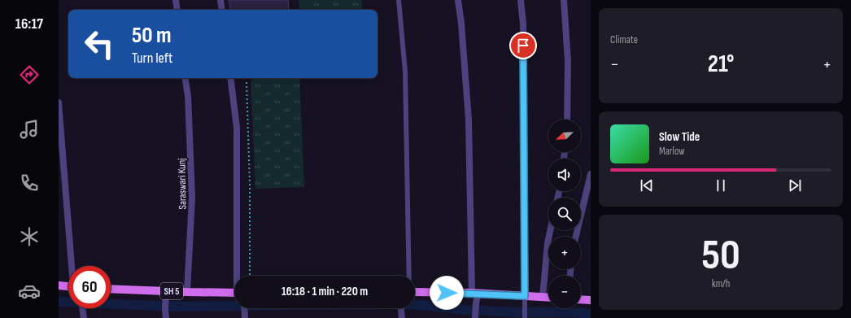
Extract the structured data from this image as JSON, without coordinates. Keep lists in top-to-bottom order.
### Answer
{
  "streets": {
    "main road": ["SH 5"],
    "street": ["Saraswari Kunj"]
  },
  "crossings": [
    ["Saraswari Kunj", "SH 5"]
  ],
  "north": "bottom left",
  "page": {
    "tabs": "16:17",
    "tile": [
      "Climate",
      ["50", "km/h"]
    ],
    "turn": ["50 m", "Turn left"],
    "heat": ["−", "21°", "+"],
    "map_buttons": ["+", "−"],
    "song": ["Slow Tide", "Marlow"],
    "limit": "60",
    "trip": "16:18 · 1 min · 220 m"
  }
}
